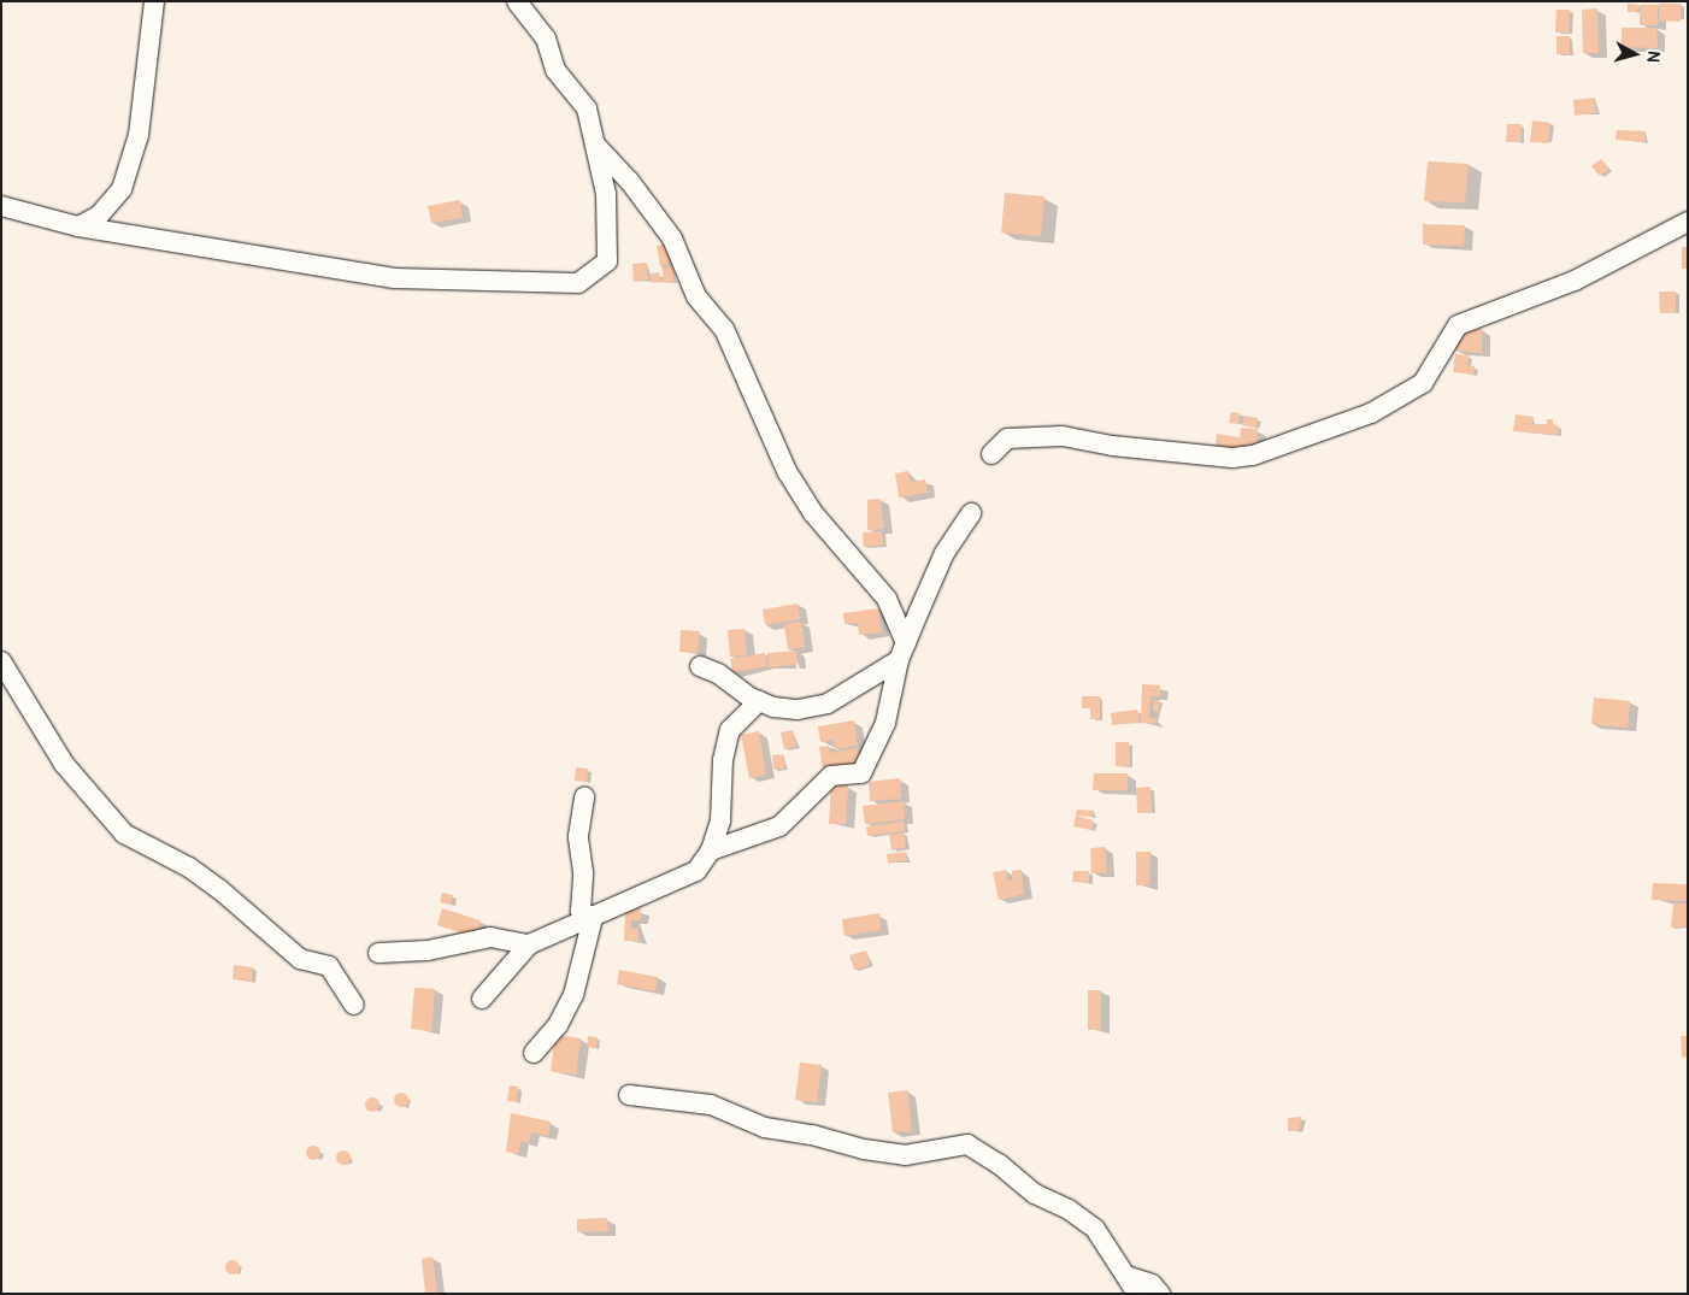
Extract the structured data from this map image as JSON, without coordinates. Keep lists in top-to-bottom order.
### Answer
{
  "north": "right"
}
